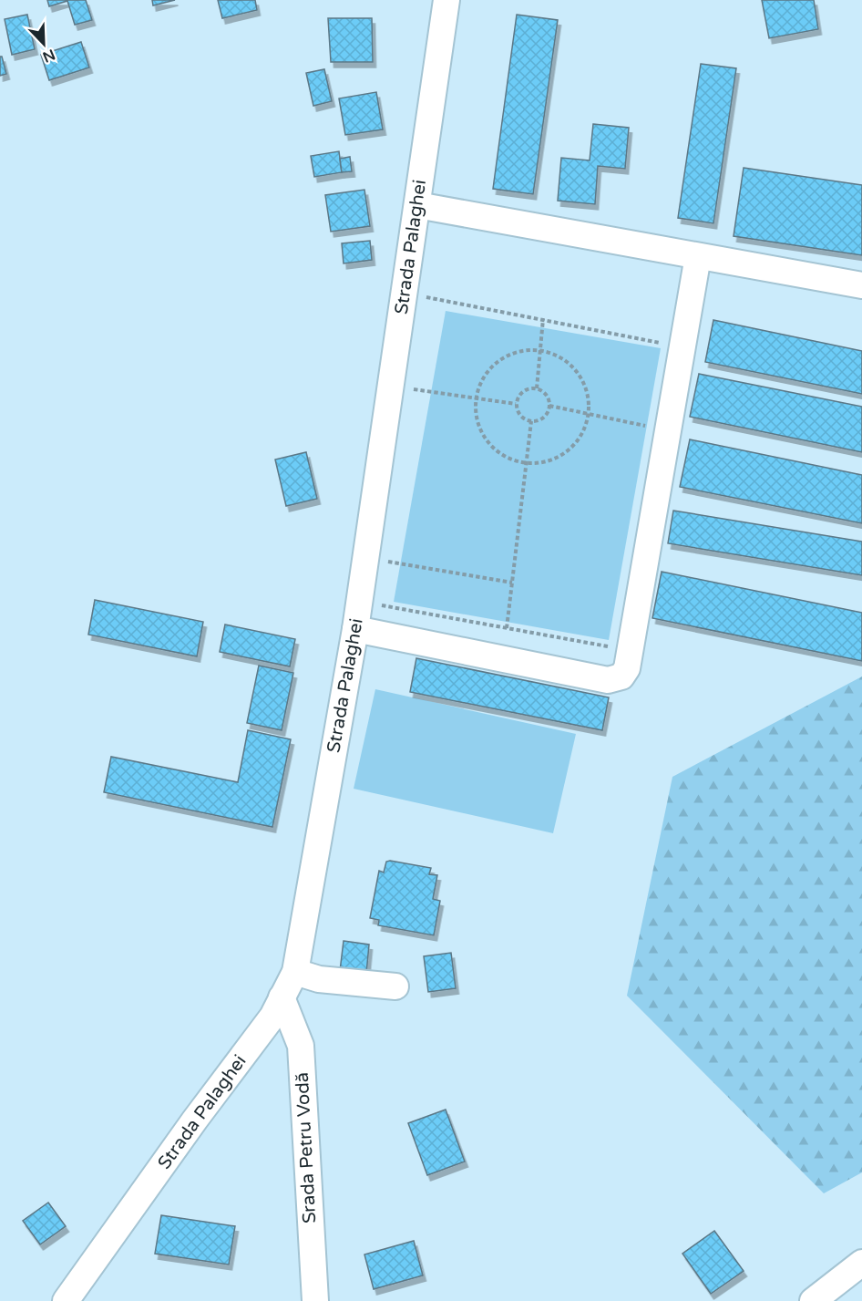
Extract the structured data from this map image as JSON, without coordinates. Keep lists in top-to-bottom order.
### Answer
{
  "streets": {
    "street": ["Strada Palaghei", "Srada Petru Vodă"]
  },
  "crossings": [
    ["Strada Palaghei", "Srada Petru Vodă"]
  ],
  "north": "bottom right"
}
